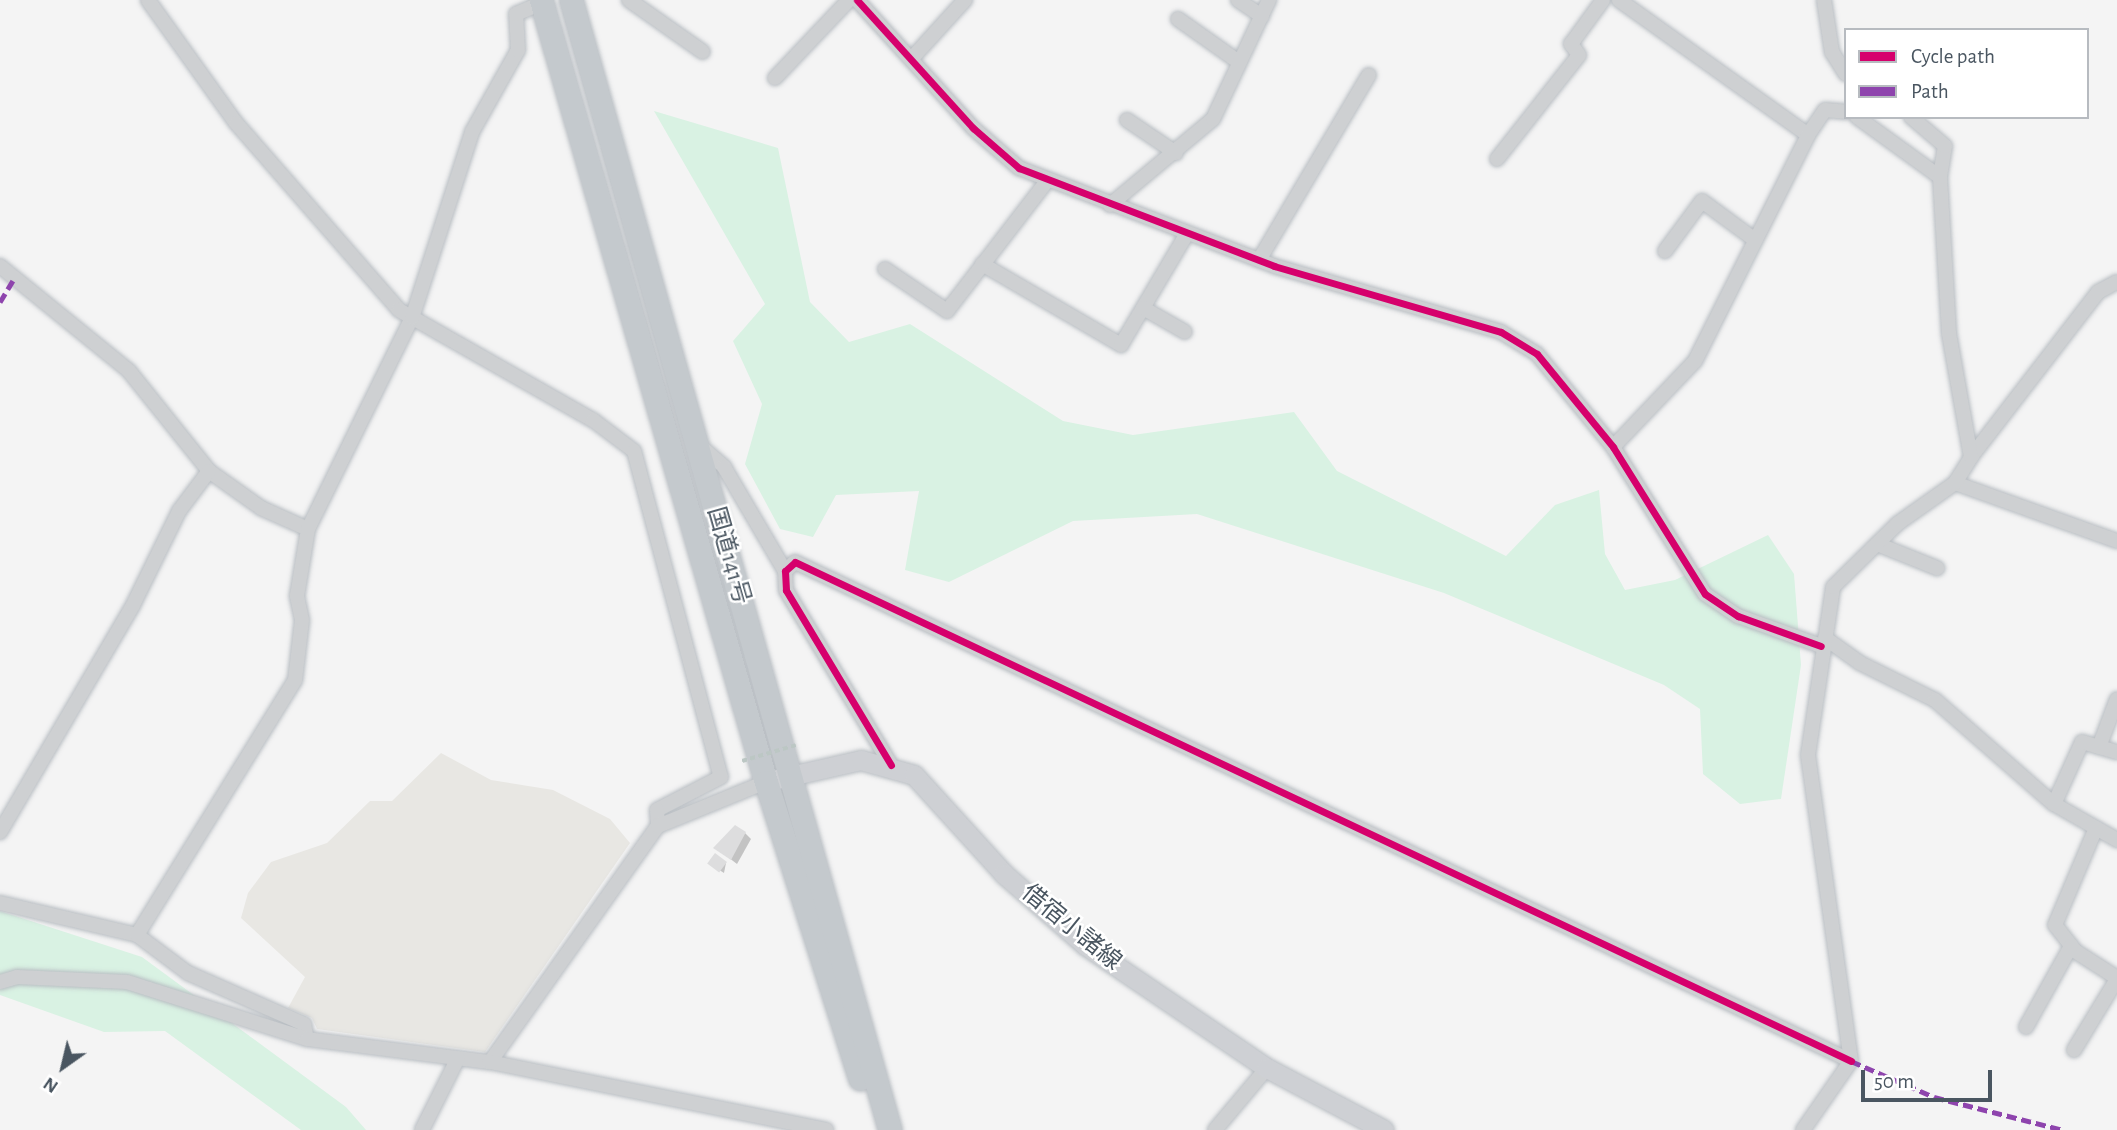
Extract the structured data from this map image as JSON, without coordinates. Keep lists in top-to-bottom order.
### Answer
{
  "streets": {
    "highway": ["国道141号"],
    "main road": ["借宿小諸線"]
  },
  "crossings": [
    ["国道141号", "借宿小諸線"]
  ],
  "legend": ["Cycle path", "Path"],
  "scale_bar": "50 m",
  "north": "bottom left"
}
